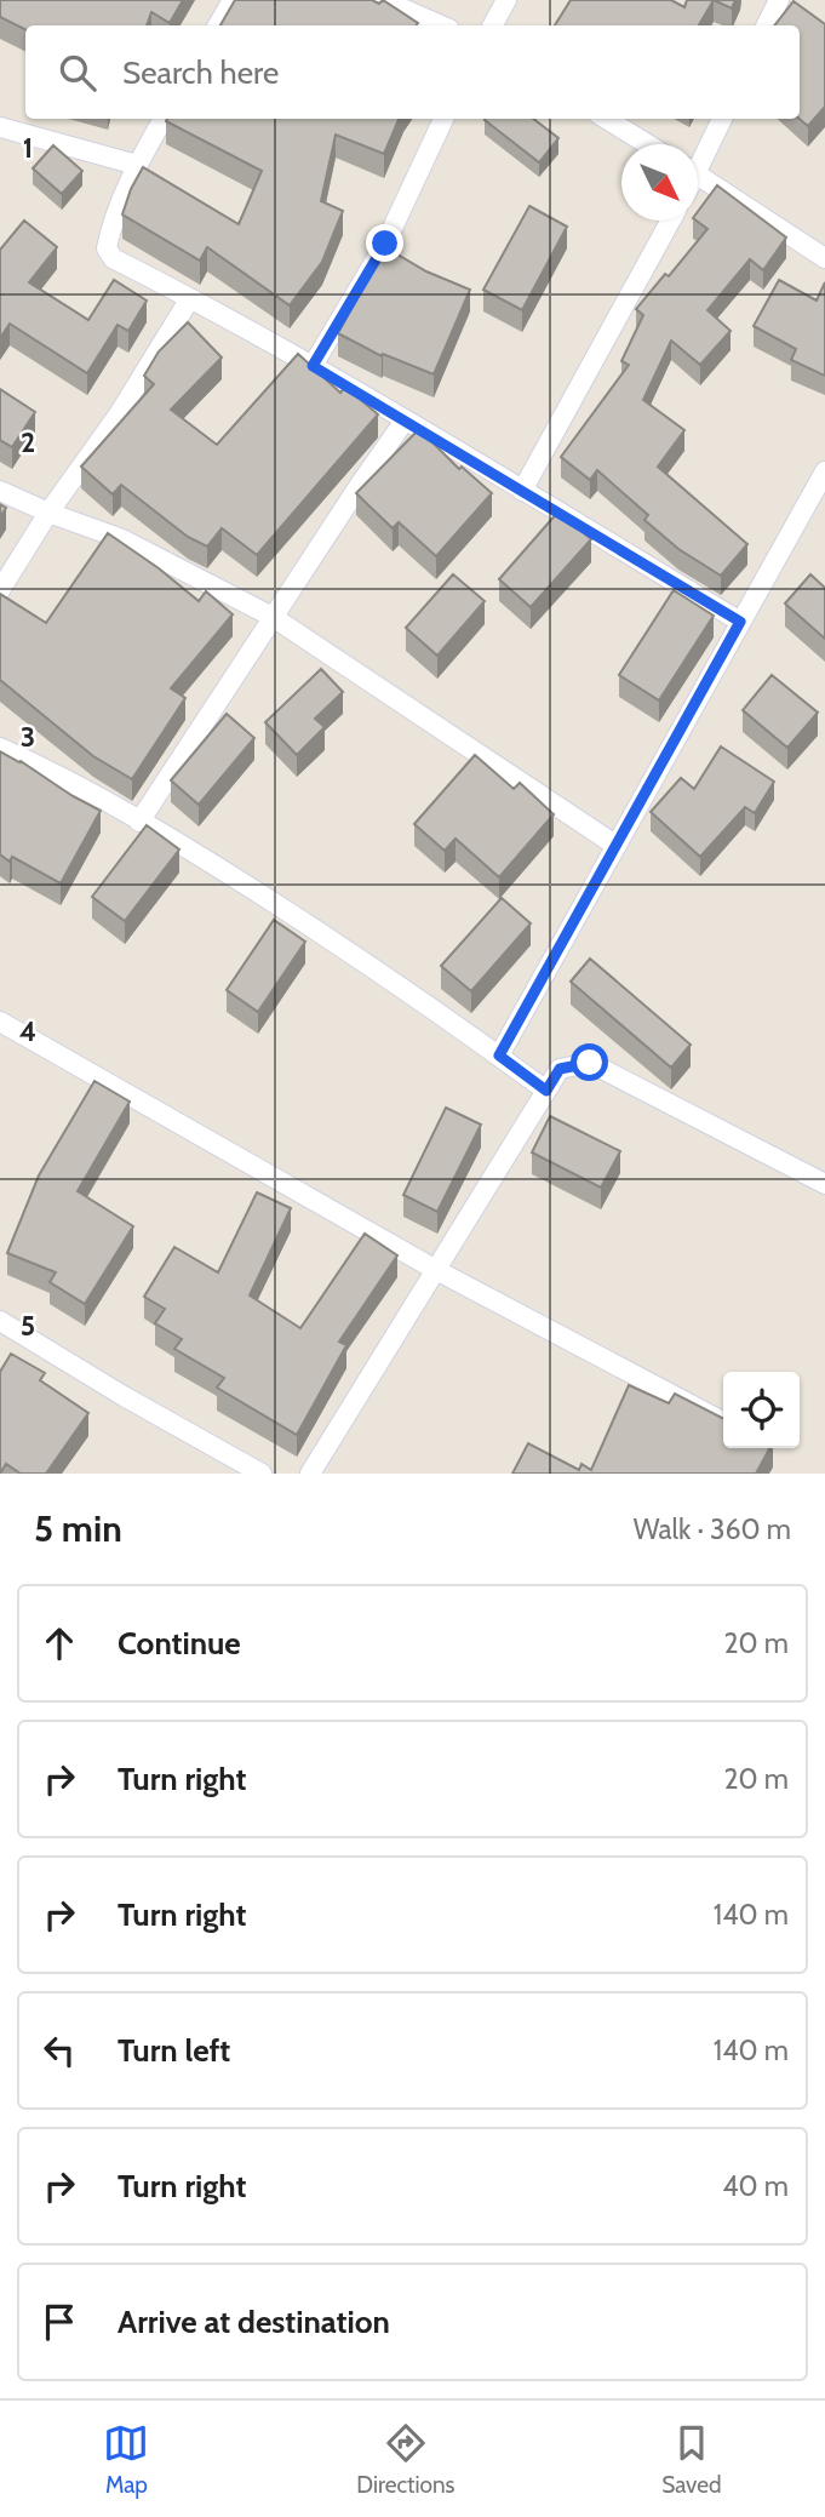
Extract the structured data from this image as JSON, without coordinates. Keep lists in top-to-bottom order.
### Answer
{
  "north": "bottom right",
  "page": {
    "search": "Search here",
    "heading": ["5 min", "Walk · 360 m"],
    "list": [
      ["Continue", "20 m"],
      ["Turn right", "20 m"],
      ["Turn right", "140 m"],
      ["Turn left", "140 m"],
      ["Turn right", "40 m"],
      "Arrive at destination"
    ],
    "nav": ["Map", "Directions", "Saved"]
  },
  "grid": {
    "rows": [
      "1",
      "2",
      "3",
      "4",
      "5"
    ]
  }
}
